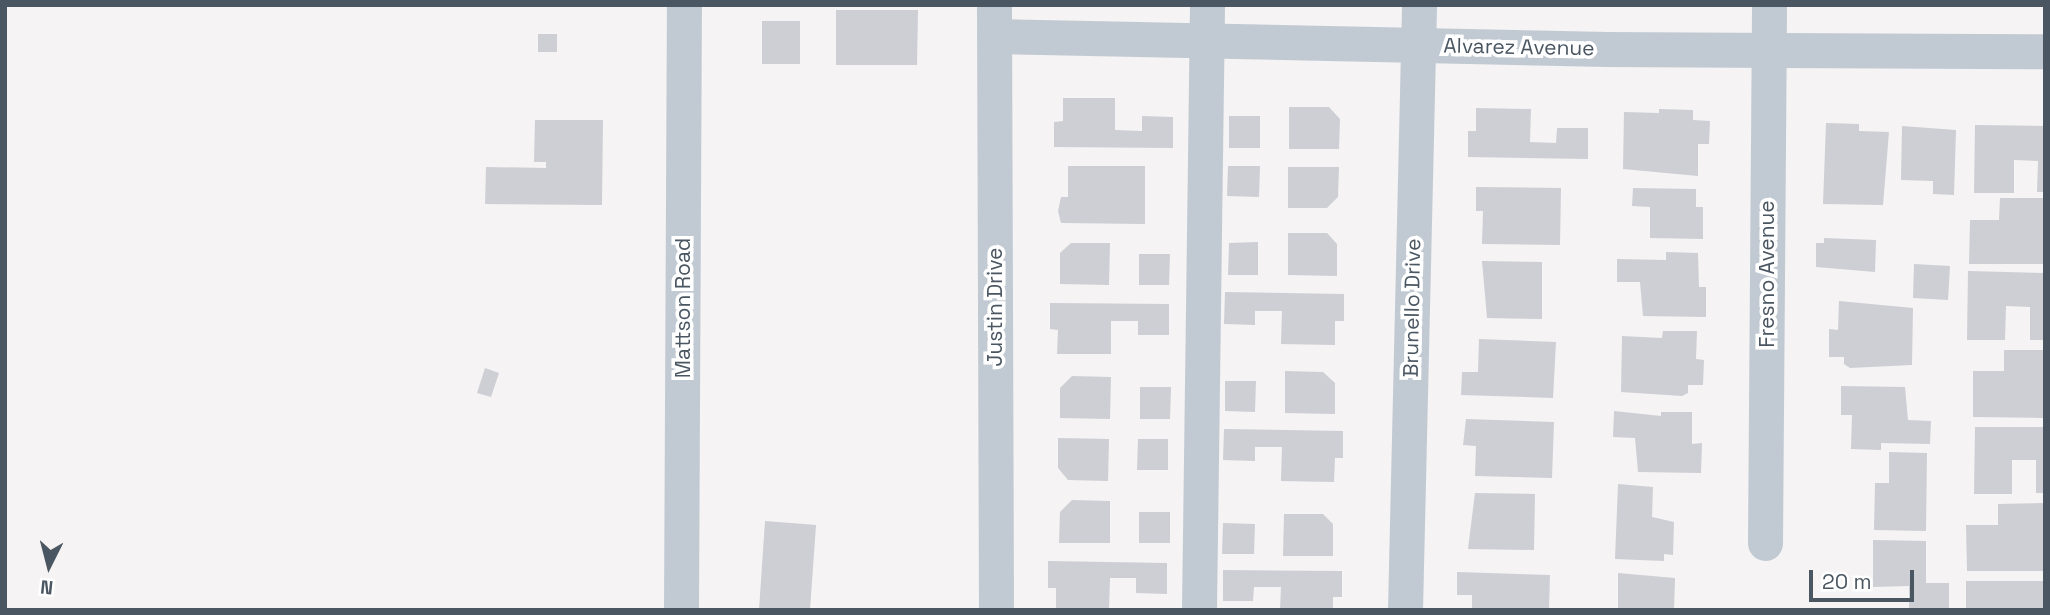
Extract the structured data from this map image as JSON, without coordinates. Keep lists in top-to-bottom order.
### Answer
{
  "streets": {
    "street": [
      "Alvarez Avenue",
      "Fresno Avenue",
      "Justin Drive",
      "Mattson Road",
      "Brunello Drive"
    ]
  },
  "crossings": [
    ["Alvarez Avenue", "Fresno Avenue"],
    ["Alvarez Avenue", "Justin Drive"],
    ["Alvarez Avenue", "Brunello Drive"]
  ],
  "scale_bar": "20 m",
  "north": "bottom"
}
